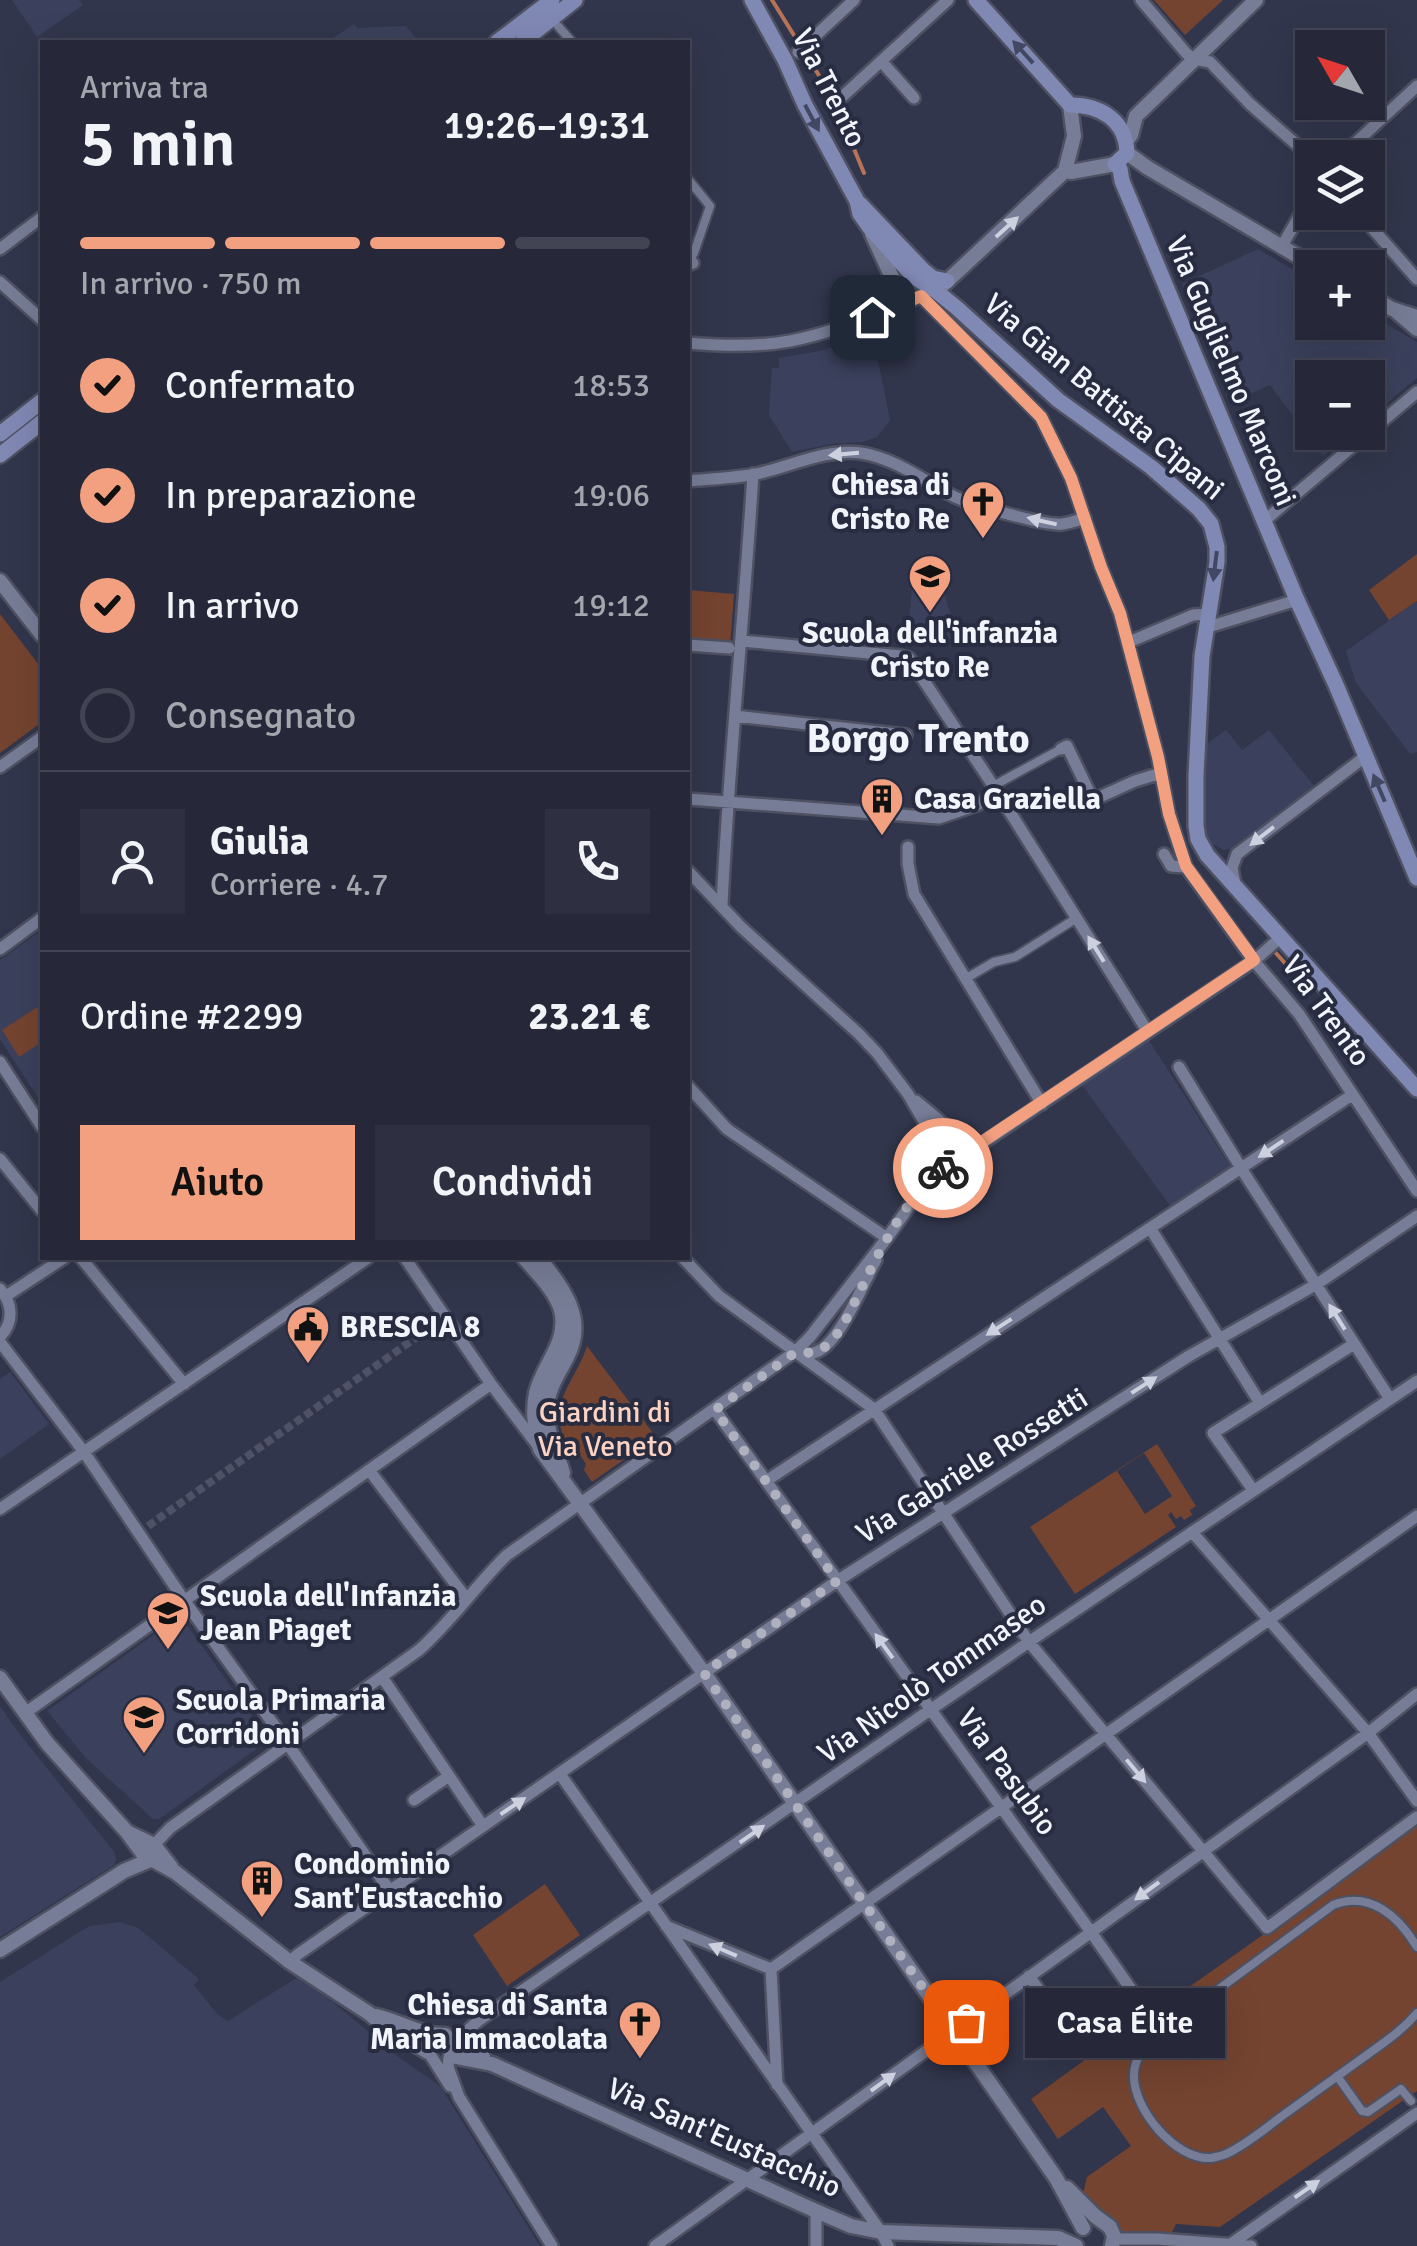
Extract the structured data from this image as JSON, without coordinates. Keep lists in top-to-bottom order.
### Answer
{
  "streets": {
    "main road": ["Via Trento", "Via Guglielmo Marconi", "Via Gian Battista Cipani"],
    "street": [
      "Via Gabriele Rossetti",
      "Via Nicolò Tommaseo",
      "Via Pasubio",
      "Via Sant'Eustacchio"
    ]
  },
  "crossings": [
    ["Via Trento", "Via Gian Battista Cipani"],
    ["Via Gabriele Rossetti", "Via Pasubio"],
    ["Via Gabriele Rossetti", "Via Sant'Eustacchio"],
    ["Via Nicolò Tommaseo", "Via Pasubio"],
    ["Via Nicolò Tommaseo", "Via Sant'Eustacchio"]
  ],
  "districts": ["Borgo Trento"],
  "parks": ["Giardini di Via Veneto"],
  "places": {
    "church": ["Chiesa di Cristo Re", "Chiesa di Santa Maria Immacolata"],
    "school or university": ["Scuola dell'infanzia Cristo Re", "Scuola dell'Infanzia Jean Piaget", "Scuola Primaria Corridoni"],
    "building": ["Casa Graziella", "Condominio Sant'Eustacchio"],
    "public building": ["BRESCIA 8"],
    "other": ["Casa Élite"]
  },
  "north": "top left",
  "page": {
    "map_buttons": ["+", "−"],
    "heading": ["5 min", "Arriva tra", "19:26–19:31"],
    "panel": [
      "Giulia",
      "Corriere · 4.7",
      "Ordine #2299",
      "23.21 €"
    ],
    "bar": "In arrivo · 750 m",
    "list": [
      ["Confermato", "18:53"],
      ["In preparazione", "19:06"],
      ["In arrivo", "19:12"],
      "Consegnato"
    ],
    "buttons": ["Aiuto", "Condividi"],
    "bubble": "Casa Élite"
  }
}
